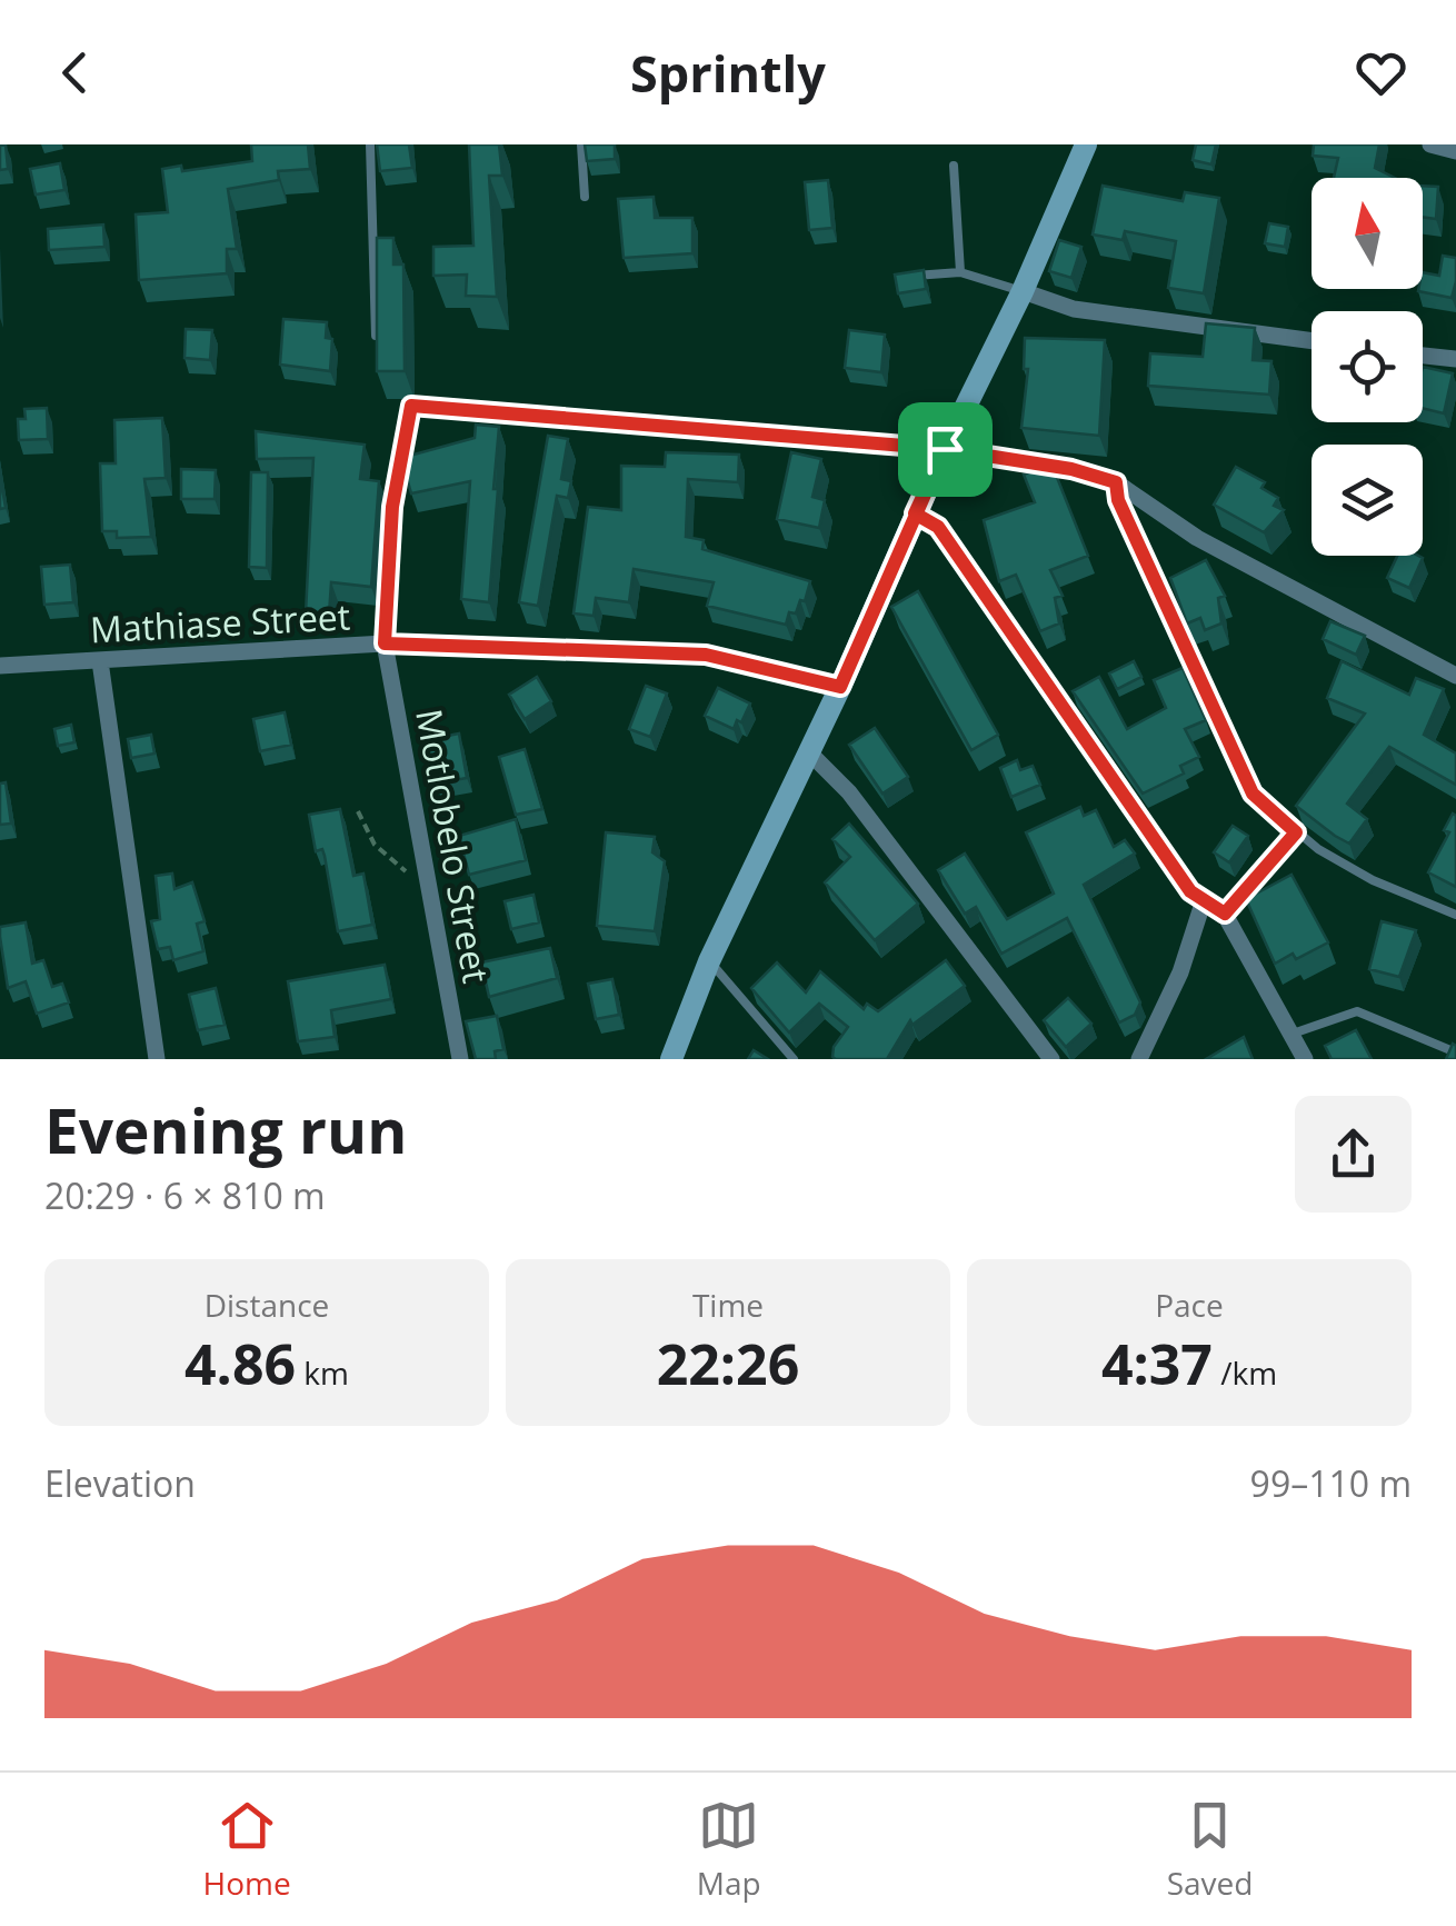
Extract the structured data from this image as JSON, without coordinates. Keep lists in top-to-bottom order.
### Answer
{
  "streets": {
    "street": ["Mathiase Street", "Motlobelo Street"]
  },
  "crossings": [
    ["Mathiase Street", "Motlobelo Street"]
  ],
  "north": "top",
  "page": {
    "header": "Sprintly",
    "heading": ["Evening run", "20:29 · 6 × 810 m"],
    "stats": [
      ["Distance", "4.86 km"],
      ["Time", "22:26"],
      ["Pace", "4:37 /km"]
    ],
    "chart": ["Elevation", "99–110 m"],
    "tabs": ["Home", "Map", "Saved"]
  }
}
